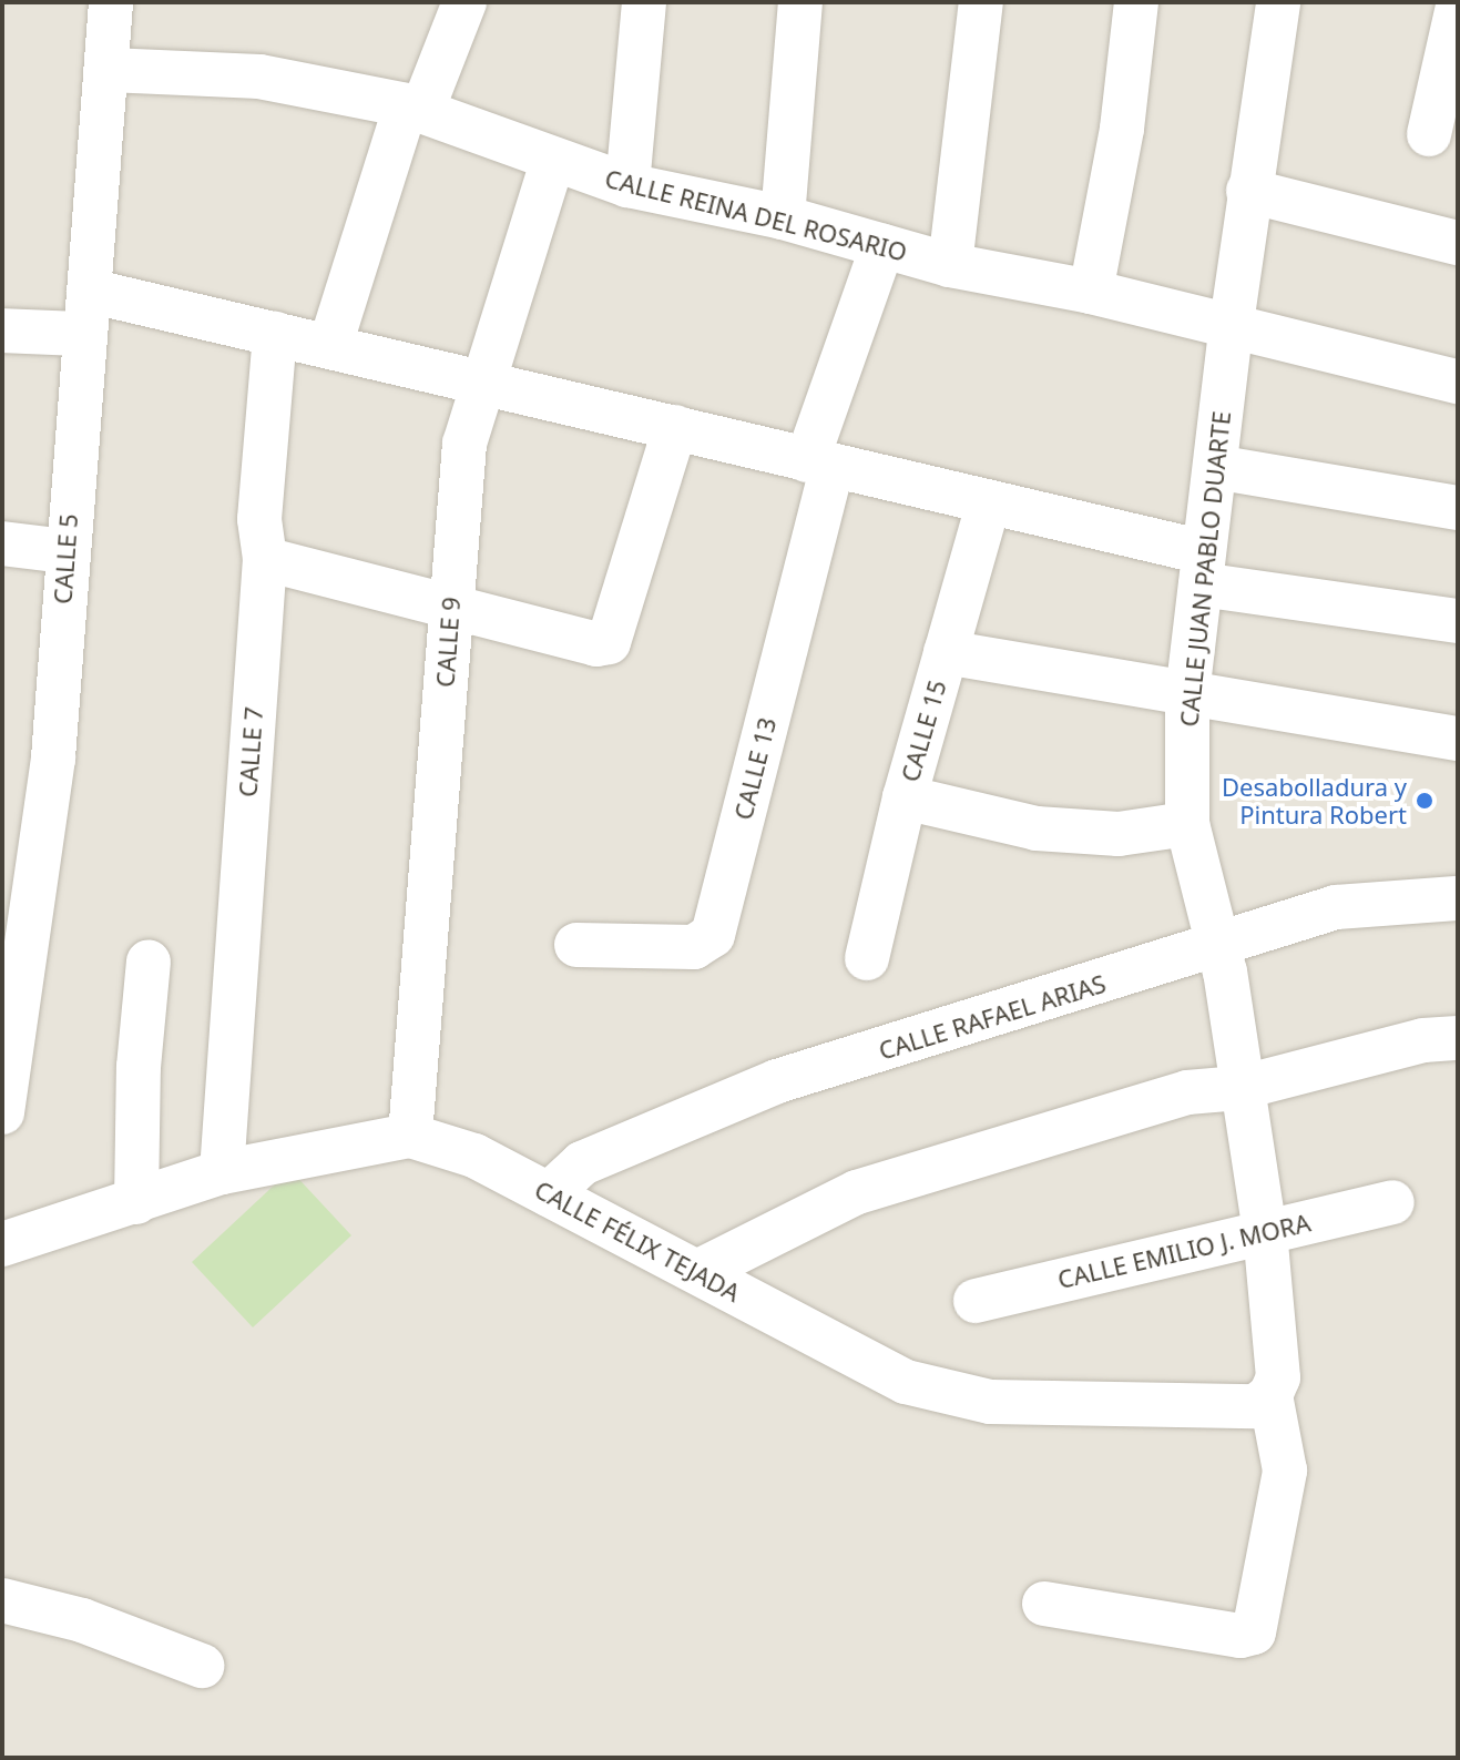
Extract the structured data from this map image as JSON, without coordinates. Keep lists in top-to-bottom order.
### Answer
{
  "streets": {
    "street": [
      "CALLE REINA DEL ROSARIO",
      "CALLE 5",
      "CALLE JUAN PABLO DUARTE",
      "CALLE 9",
      "CALLE 15",
      "CALLE 7",
      "CALLE 13",
      "CALLE RAFAEL ARIAS",
      "CALLE FÉLIX TEJADA",
      "CALLE EMILIO J. MORA"
    ]
  },
  "crossings": [
    ["CALLE REINA DEL ROSARIO", "CALLE 5"],
    ["CALLE REINA DEL ROSARIO", "CALLE JUAN PABLO DUARTE"],
    ["CALLE REINA DEL ROSARIO", "CALLE 9"],
    ["CALLE REINA DEL ROSARIO", "CALLE 13"],
    ["CALLE JUAN PABLO DUARTE", "CALLE RAFAEL ARIAS"],
    ["CALLE JUAN PABLO DUARTE", "CALLE FÉLIX TEJADA"],
    ["CALLE JUAN PABLO DUARTE", "CALLE EMILIO J. MORA"],
    ["CALLE 9", "CALLE FÉLIX TEJADA"],
    ["CALLE 7", "CALLE FÉLIX TEJADA"],
    ["CALLE RAFAEL ARIAS", "CALLE FÉLIX TEJADA"]
  ],
  "places": ["Desabolladura y Pintura Robert"]
}
